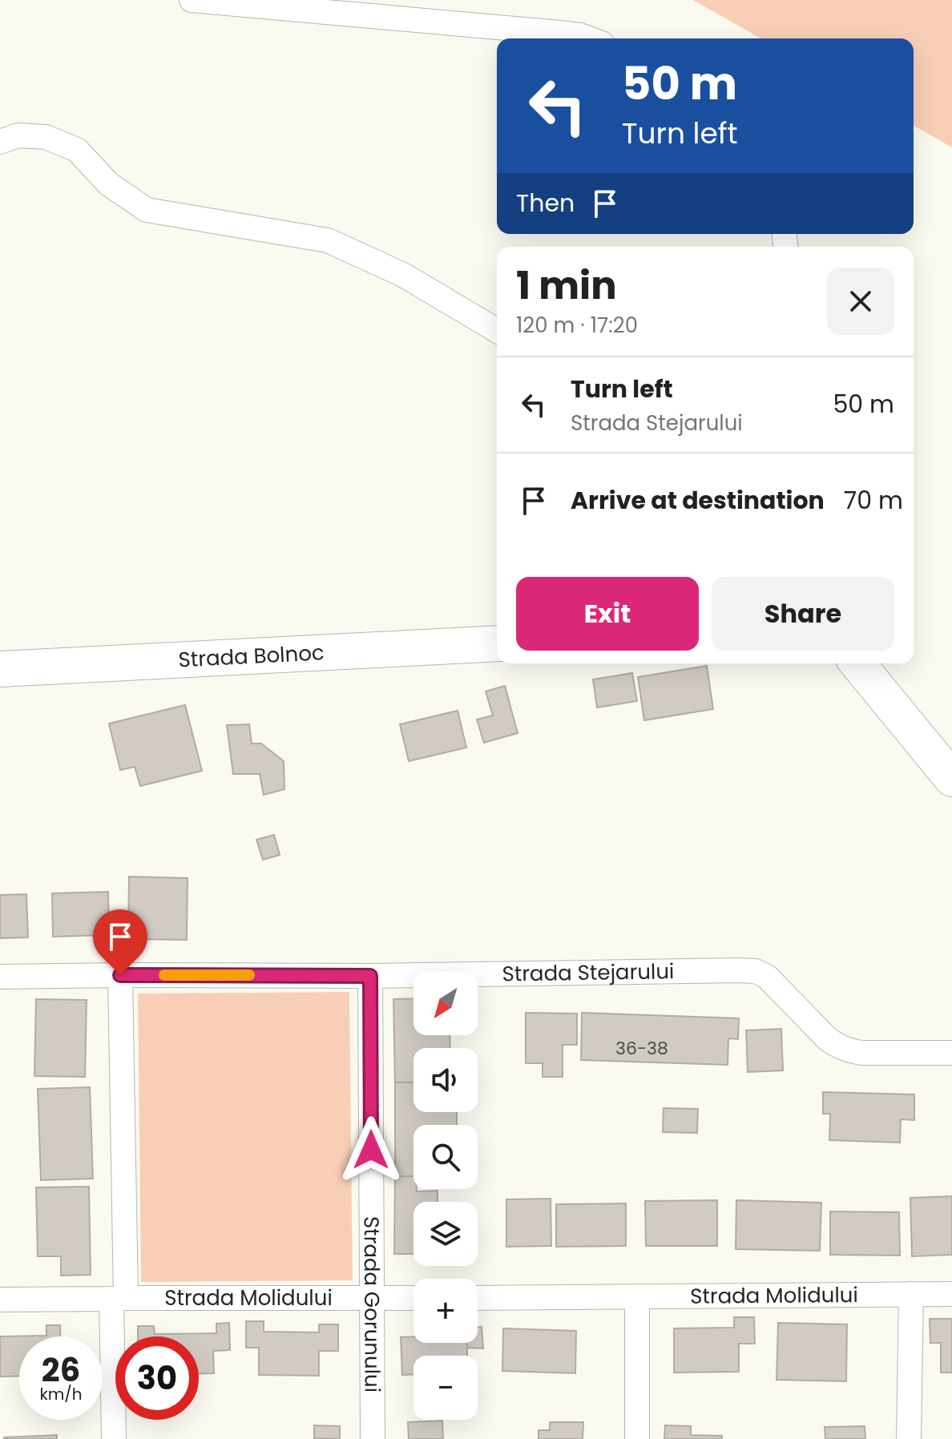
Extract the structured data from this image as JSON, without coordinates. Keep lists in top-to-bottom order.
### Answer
{
  "streets": {
    "street": [
      "Strada Bolnoc",
      "Strada Stejarului",
      "Strada Molidului",
      "Strada Gorunului"
    ]
  },
  "crossings": [
    ["Strada Stejarului", "Strada Gorunului"],
    ["Strada Molidului", "Strada Gorunului"]
  ],
  "house_numbers": ["36-38"],
  "north": "bottom left",
  "page": {
    "turn": ["50 m", "Turn left"],
    "then": "Then",
    "heading": ["1 min", "120 m · 17:20"],
    "list": [
      {
        "name": "Turn left",
        "note": "Strada Stejarului",
        "value": "50 m"
      },
      {
        "name": "Arrive at destination",
        "value": "70 m"
      }
    ],
    "buttons": ["Exit", "Share"],
    "map_buttons": ["+", "−"],
    "speed": "26 km/h",
    "limit": "30"
  }
}
